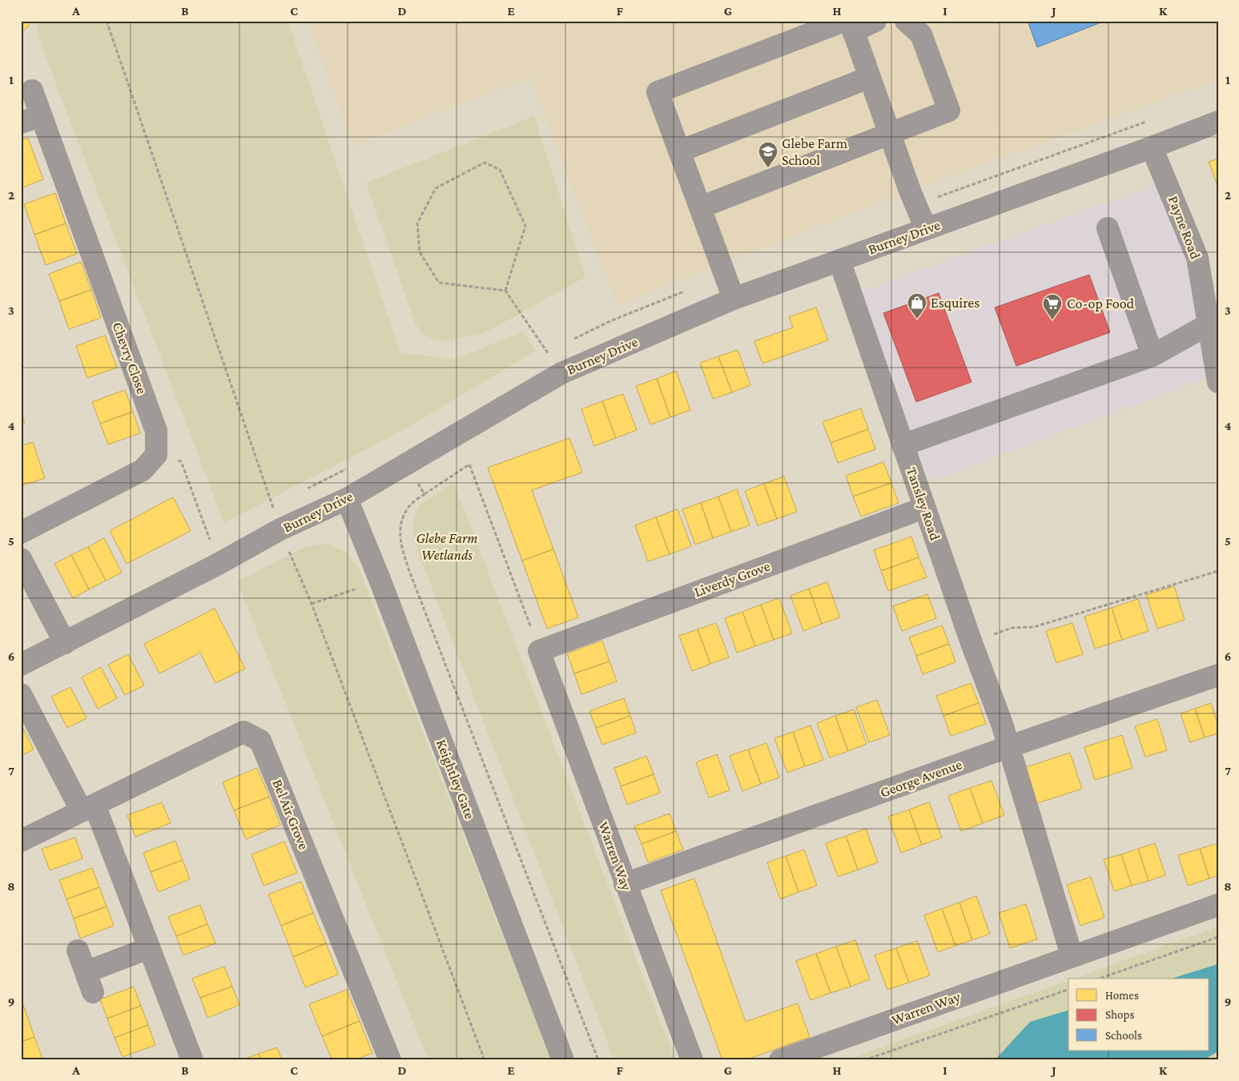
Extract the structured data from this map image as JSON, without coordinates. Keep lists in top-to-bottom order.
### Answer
{
  "streets": {
    "street": [
      "Payne Road",
      "Burney Drive",
      "Chevry Close",
      "Tansley Road",
      "Liverdy Grove",
      "George Avenue",
      "Keightley Gate",
      "Bel Air Grove",
      "Warren Way"
    ]
  },
  "crossings": [
    ["Payne Road", "Burney Drive"],
    ["Burney Drive", "Tansley Road"],
    ["Burney Drive", "Keightley Gate"],
    ["Tansley Road", "Liverdy Grove"],
    ["Tansley Road", "George Avenue"],
    ["Liverdy Grove", "Warren Way"],
    ["George Avenue", "Warren Way"]
  ],
  "parks": ["Glebe Farm Wetlands"],
  "places": {
    "school or university": ["Glebe Farm School"],
    "shop": ["Esquires"],
    "supermarket": ["Co-op Food"]
  },
  "legend": ["Homes", "Shops", "Schools"],
  "grid": {
    "columns": [
      "A",
      "B",
      "C",
      "D",
      "E",
      "F",
      "G",
      "H",
      "I",
      "J",
      "K"
    ],
    "rows": [
      "1",
      "2",
      "3",
      "4",
      "5",
      "6",
      "7",
      "8",
      "9"
    ]
  }
}
